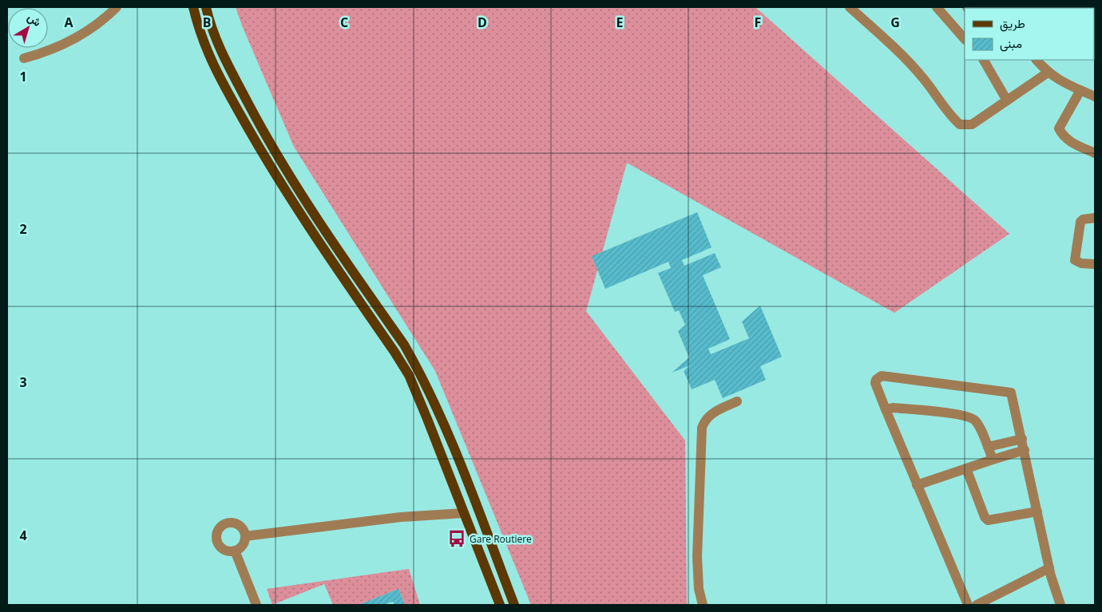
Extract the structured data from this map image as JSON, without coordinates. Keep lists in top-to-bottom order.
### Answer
{
  "places": {
    "bus stop": ["Gare Routiere"]
  },
  "legend": ["طريق", "مبنى"],
  "north": "top right",
  "grid": {
    "columns": [
      "A",
      "B",
      "C",
      "D",
      "E",
      "F",
      "G"
    ],
    "rows": [
      "1",
      "2",
      "3",
      "4"
    ]
  }
}
